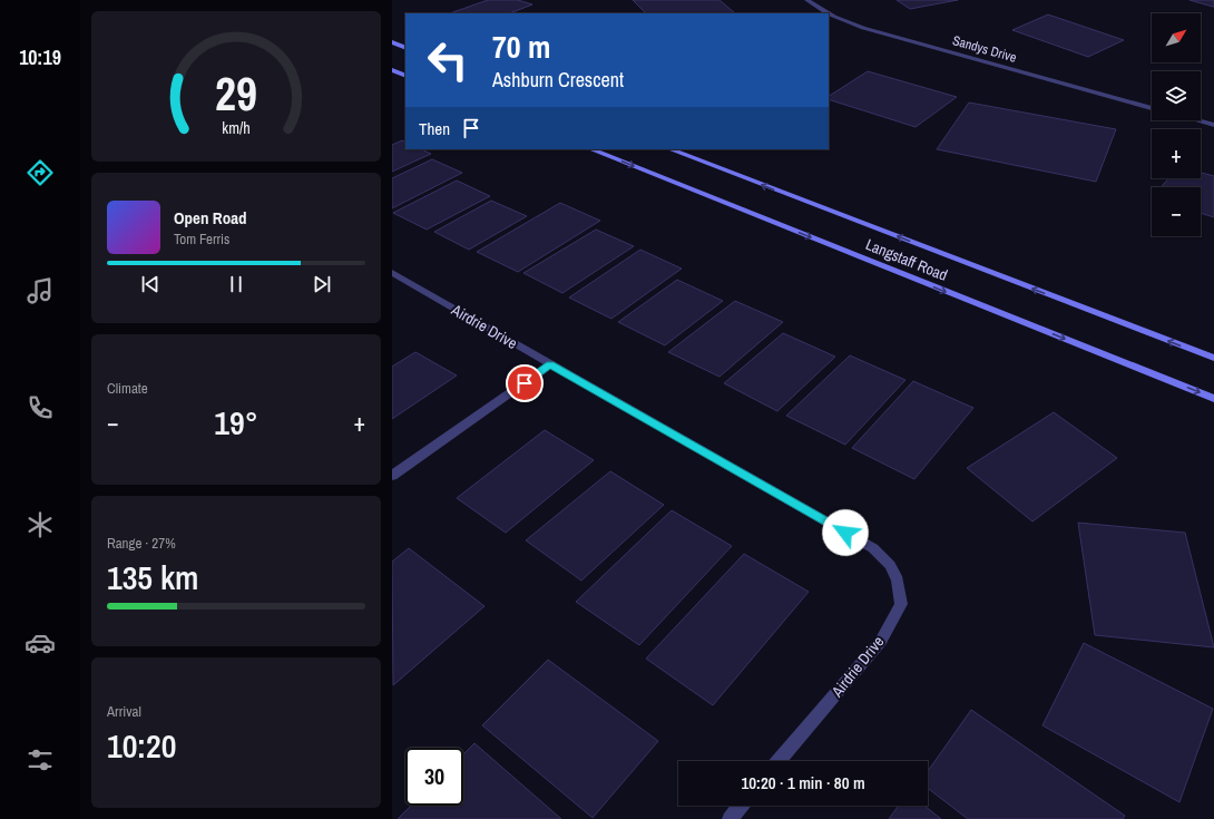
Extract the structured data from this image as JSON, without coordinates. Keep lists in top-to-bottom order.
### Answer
{
  "streets": {
    "main road": ["Langstaff Road"],
    "street": ["Sandys Drive", "Airdrie Drive"]
  },
  "north": "top right",
  "page": {
    "tabs": "10:19",
    "map_buttons": ["+", "−"],
    "turn": ["70 m", "Ashburn Crescent"],
    "then": "Then",
    "song": ["Open Road", "Tom Ferris"],
    "tile": [
      "Climate",
      ["Range · 27%", "135 km"],
      ["Arrival", "10:20"]
    ],
    "heat": ["−", "19°", "+"],
    "limit": "30",
    "trip": "10:20 · 1 min · 80 m",
    "gauge": ["29", "km/h"]
  }
}
